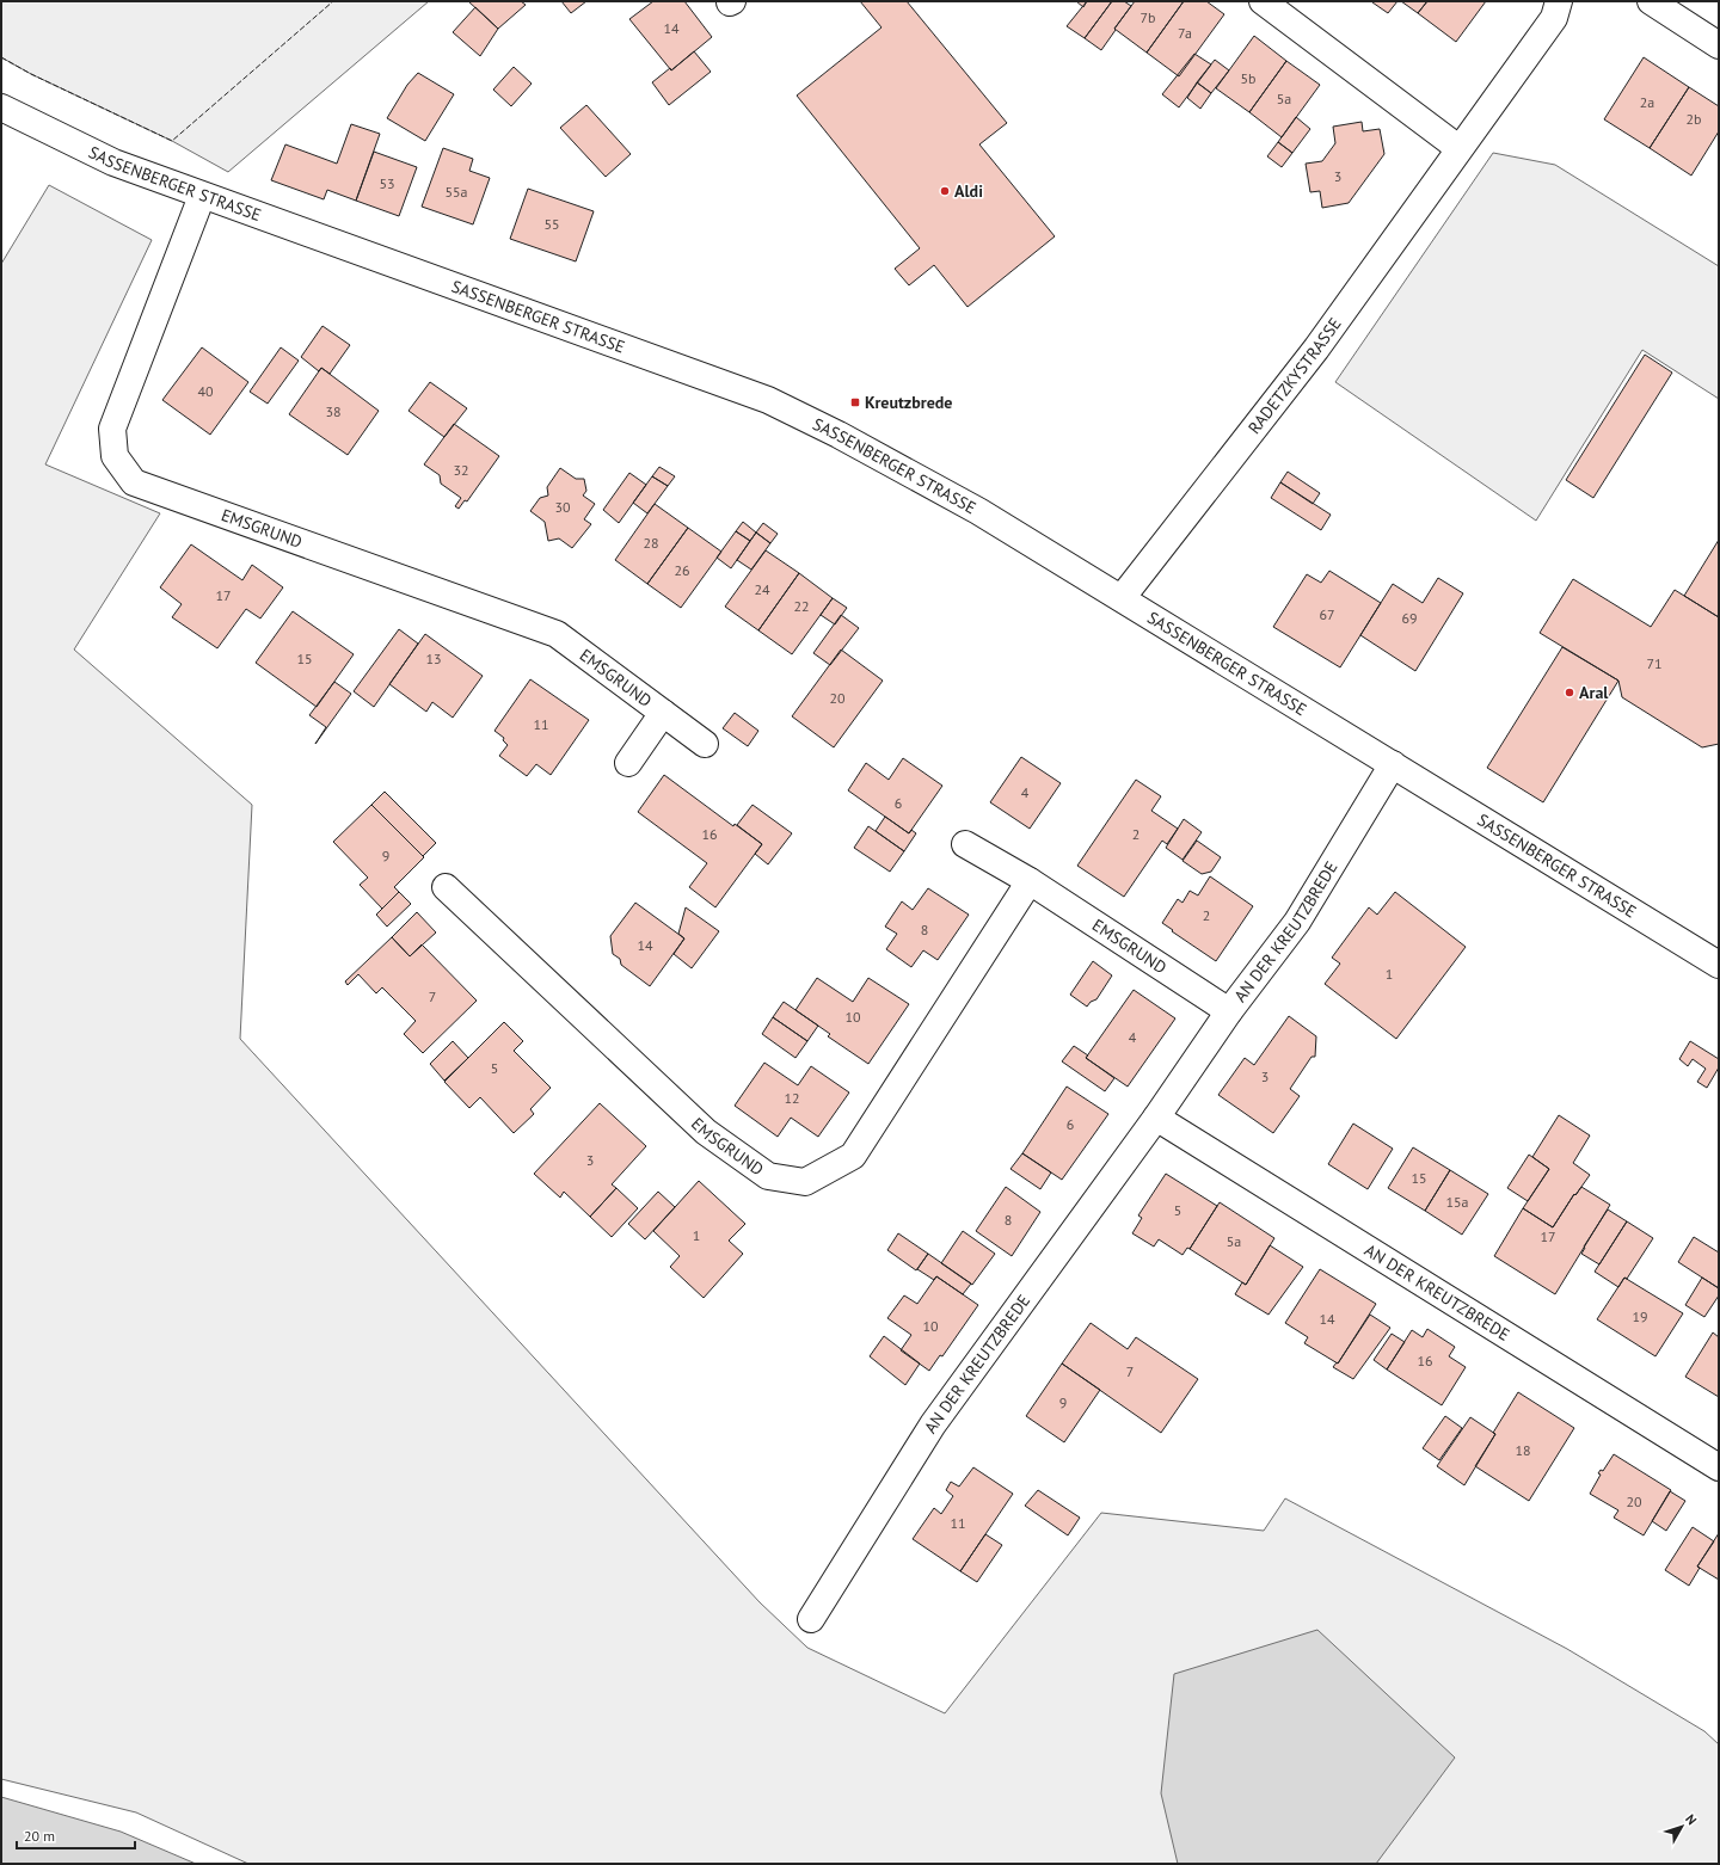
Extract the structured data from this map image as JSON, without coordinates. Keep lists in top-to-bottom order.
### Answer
{
  "streets": {
    "street": [
      "SASSENBERGER STRASSE",
      "RADETZKYSTRASSE",
      "EMSGRUND",
      "AN DER KREUTZBREDE"
    ]
  },
  "crossings": [
    ["SASSENBERGER STRASSE", "RADETZKYSTRASSE"],
    ["SASSENBERGER STRASSE", "EMSGRUND"],
    ["SASSENBERGER STRASSE", "AN DER KREUTZBREDE"],
    ["EMSGRUND", "AN DER KREUTZBREDE"]
  ],
  "places": {
    "other": ["Aldi", "Aral"],
    "transit": ["Kreutzbrede"]
  },
  "house_numbers": [
    "7b",
    "14",
    "7a",
    "5b",
    "5a",
    "2a",
    "2b",
    "3",
    "53",
    "55a",
    "55",
    "40",
    "38",
    "32",
    "30",
    "28",
    "26",
    "24",
    "17",
    "22",
    "67",
    "69",
    "15",
    "13",
    "71",
    "20",
    "11",
    "4",
    "6",
    "16",
    "2",
    "9",
    "2",
    "8",
    "14",
    "1",
    "7",
    "10",
    "4",
    "5",
    "3",
    "12",
    "6",
    "3",
    "15",
    "15a",
    "5",
    "8",
    "1",
    "17",
    "5a",
    "19",
    "14",
    "10",
    "16",
    "7",
    "9",
    "18",
    "20",
    "11"
  ],
  "scale_bar": "20 m",
  "north": "top right"
}
